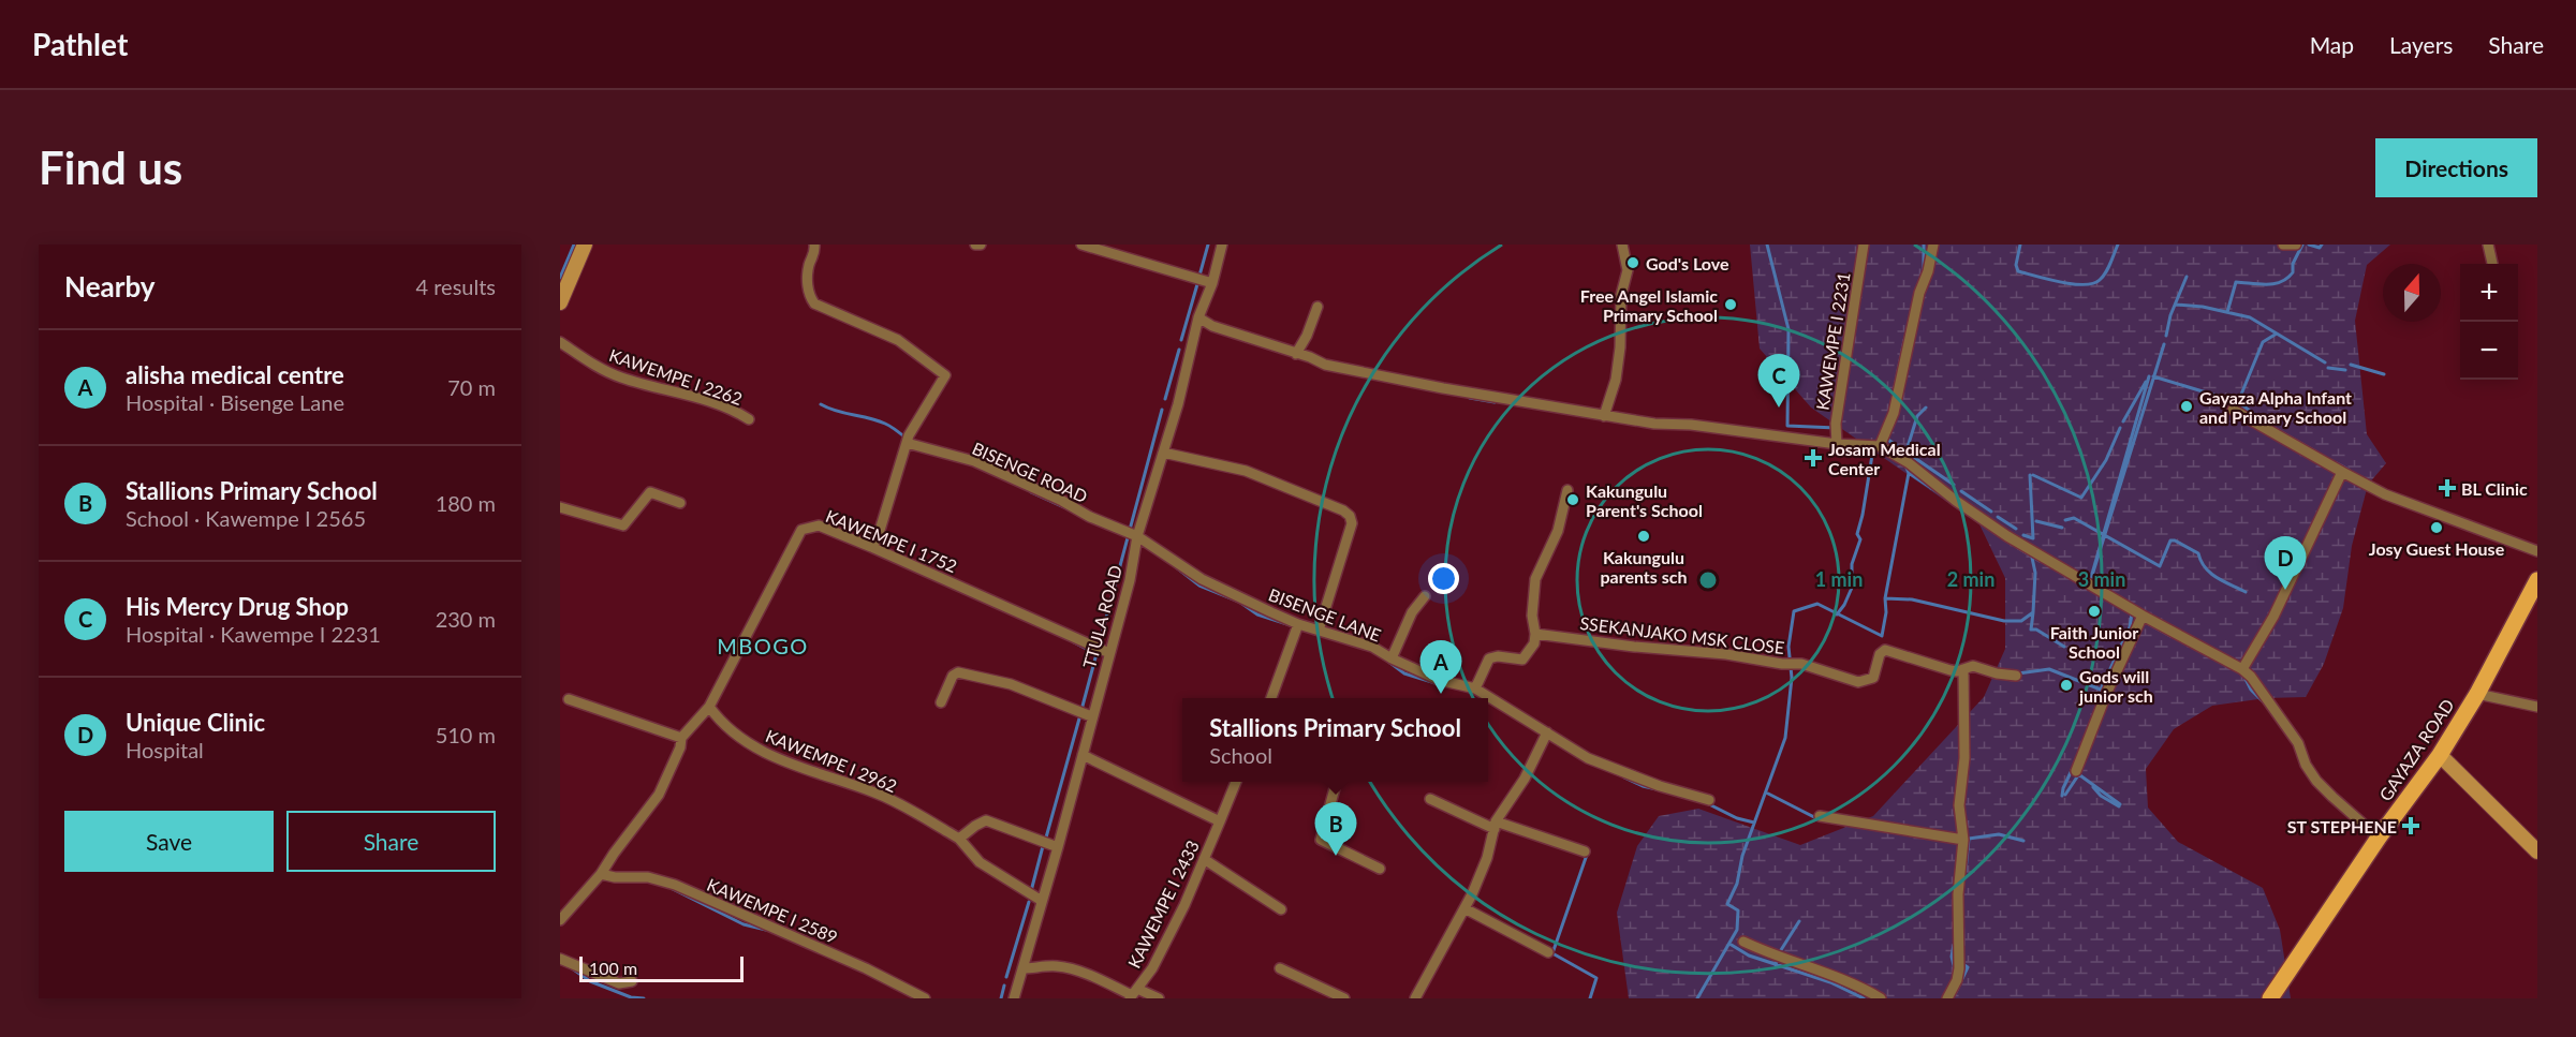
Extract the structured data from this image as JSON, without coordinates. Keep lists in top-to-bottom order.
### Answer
{
  "streets": {
    "main road": ["GAYAZA ROAD"],
    "street": [
      "KAWEMPE I 2231",
      "KAWEMPE I 2262",
      "BISENGE ROAD",
      "KAWEMPE I 1752",
      "BISENGE LANE",
      "TTULA ROAD",
      "SSEKANJAKO MSK CLOSE",
      "KAWEMPE I 2962",
      "KAWEMPE I 2433",
      "KAWEMPE I 2589"
    ]
  },
  "crossings": [
    ["BISENGE ROAD", "BISENGE LANE"],
    ["BISENGE ROAD", "TTULA ROAD"],
    ["KAWEMPE I 1752", "TTULA ROAD"],
    ["KAWEMPE I 1752", "KAWEMPE I 2962"],
    ["KAWEMPE I 1752", "KAWEMPE I 2589"],
    ["BISENGE LANE", "TTULA ROAD"],
    ["TTULA ROAD", "KAWEMPE I 2962"]
  ],
  "districts": ["MBOGO"],
  "places": {
    "other": [
      "God's Love",
      "Free Angel Islamic Primary School",
      "Gayaza Alpha Infant and Primary School",
      "Kakungulu Parent's School",
      "Josy Guest House",
      "Kakungulu parents sch",
      "Faith Junior School",
      "Gods will junior sch"
    ],
    "health": ["Josam Medical Center", "BL Clinic", "ST STEPHENE"]
  },
  "scale_bar": "100 m",
  "north": "top",
  "page": {
    "header": "Pathlet",
    "nav": ["Map", "Layers", "Share"],
    "buttons": [
      "Directions",
      ["Save", "Share"]
    ],
    "title": "Find us",
    "heading": ["Nearby", "4 results"],
    "map_buttons": ["+", "−"],
    "list": [
      {
        "mark": "A",
        "name": "alisha medical centre",
        "note": "Hospital · Bisenge Lane",
        "value": "70 m"
      },
      {
        "mark": "B",
        "name": "Stallions Primary School",
        "note": "School · Kawempe I 2565",
        "value": "180 m"
      },
      {
        "mark": "C",
        "name": "His Mercy Drug Shop",
        "note": "Hospital · Kawempe I 2231",
        "value": "230 m"
      },
      {
        "mark": "D",
        "name": "Unique Clinic",
        "note": "Hospital",
        "value": "510 m"
      }
    ],
    "pins": [
      "C",
      "D",
      "A",
      "B"
    ],
    "popup": ["Stallions Primary School", "School"],
    "scale": "100 m"
  },
  "rings": ["1 min", "2 min", "3 min"]
}
